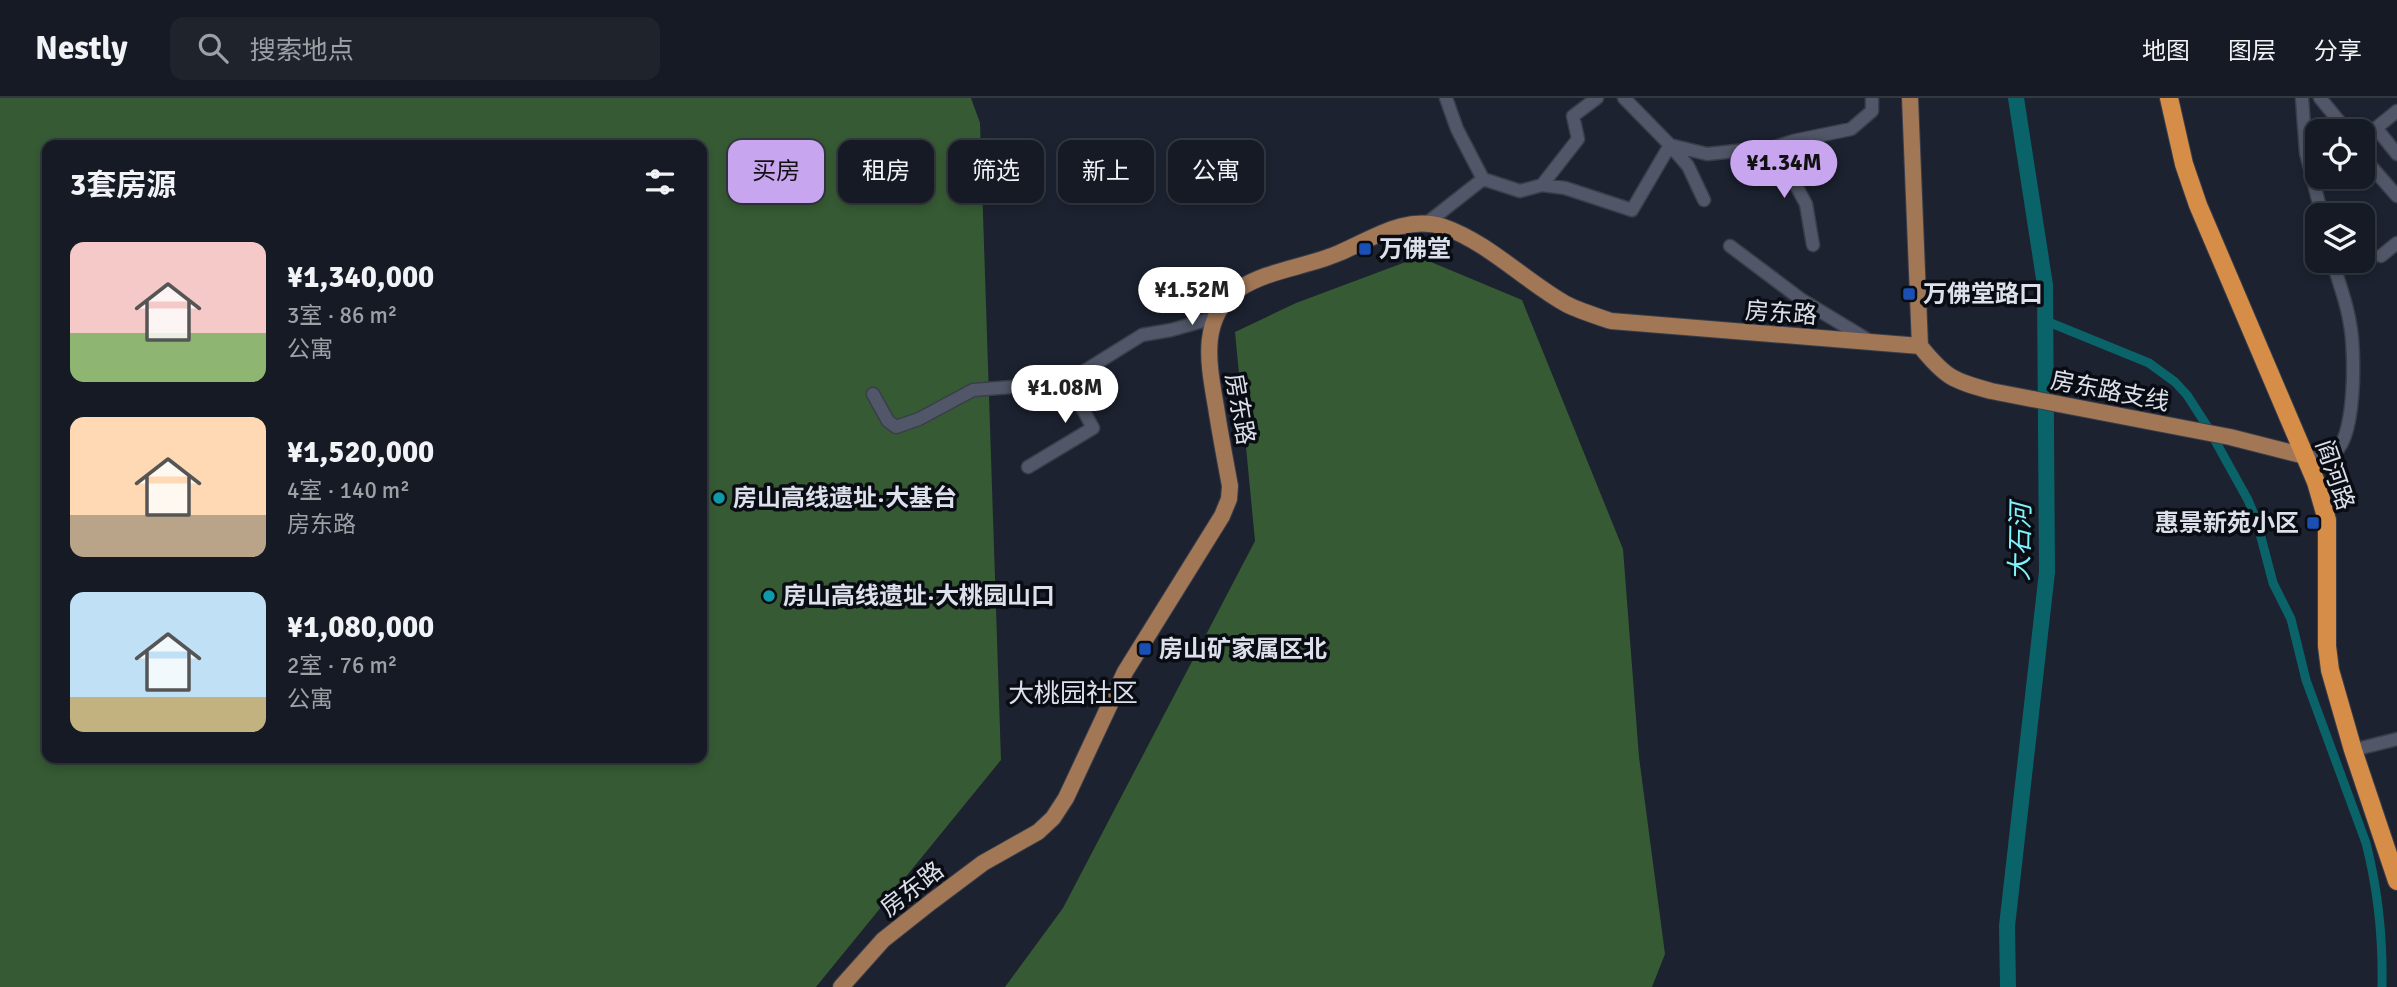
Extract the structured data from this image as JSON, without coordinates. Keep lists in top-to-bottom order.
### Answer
{
  "streets": {
    "highway": ["阎河路"],
    "main road": ["房东路", "房东路支线"]
  },
  "crossings": [
    ["房东路", "房东路支线"],
    ["房东路支线", "阎河路"]
  ],
  "districts": ["大桃园社区"],
  "water": ["大石河"],
  "places": {
    "transit": [
      "万佛堂",
      "万佛堂路口",
      "惠景新苑小区",
      "房山矿家属区北"
    ],
    "other": ["房山高线遗址·大基台", "房山高线遗址·大桃园山口"]
  },
  "page": {
    "header": "Nestly",
    "search": "搜索地点",
    "nav": ["地图", "图层", "分享"],
    "price": ["¥1.34M", "¥1.52M", "¥1.08M"],
    "chip": [
      "买房",
      "租房",
      "筛选",
      "新上",
      "公寓"
    ],
    "heading": "3套房源",
    "list": [
      {
        "name": "¥1,340,000",
        "note": "3室 · 86 m² · 公寓"
      },
      {
        "name": "¥1,520,000",
        "note": "4室 · 140 m² · 房东路"
      },
      {
        "name": "¥1,080,000",
        "note": "2室 · 76 m² · 公寓"
      }
    ]
  }
}
